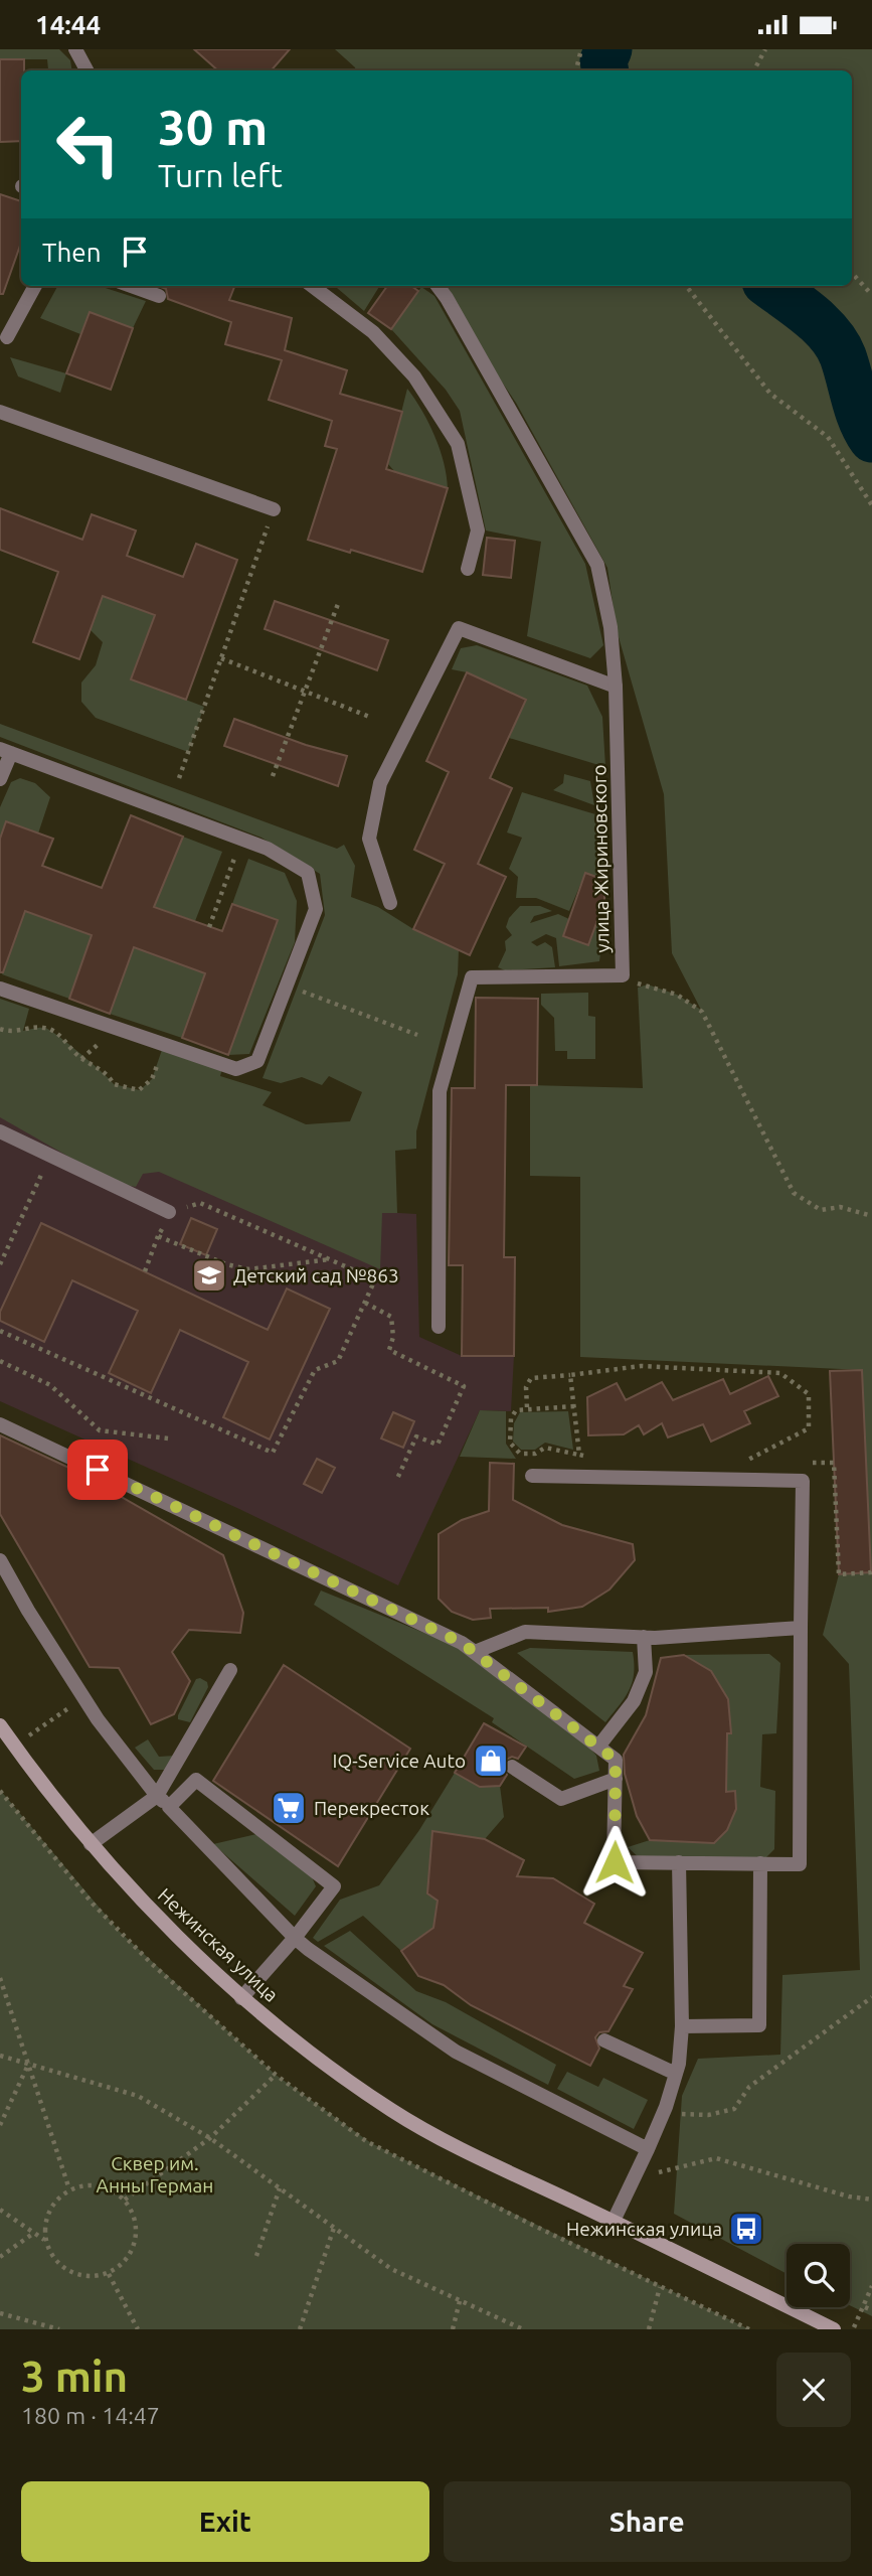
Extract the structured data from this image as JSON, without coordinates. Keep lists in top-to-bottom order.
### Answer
{
  "streets": {
    "street": ["улица Жириновского", "Нежинская улица"]
  },
  "parks": ["Сквер им. Анны Герман"],
  "places": {
    "school or university": ["Детский сад №863"],
    "shop": ["IQ-Service Auto"],
    "supermarket": ["Перекресток"],
    "bus stop": ["Нежинская улица"]
  },
  "page": {
    "status": "14:44",
    "turn": ["30 m", "Turn left"],
    "then": "Then",
    "heading": ["3 min", "180 m · 14:47"],
    "buttons": ["Exit", "Share"]
  }
}
